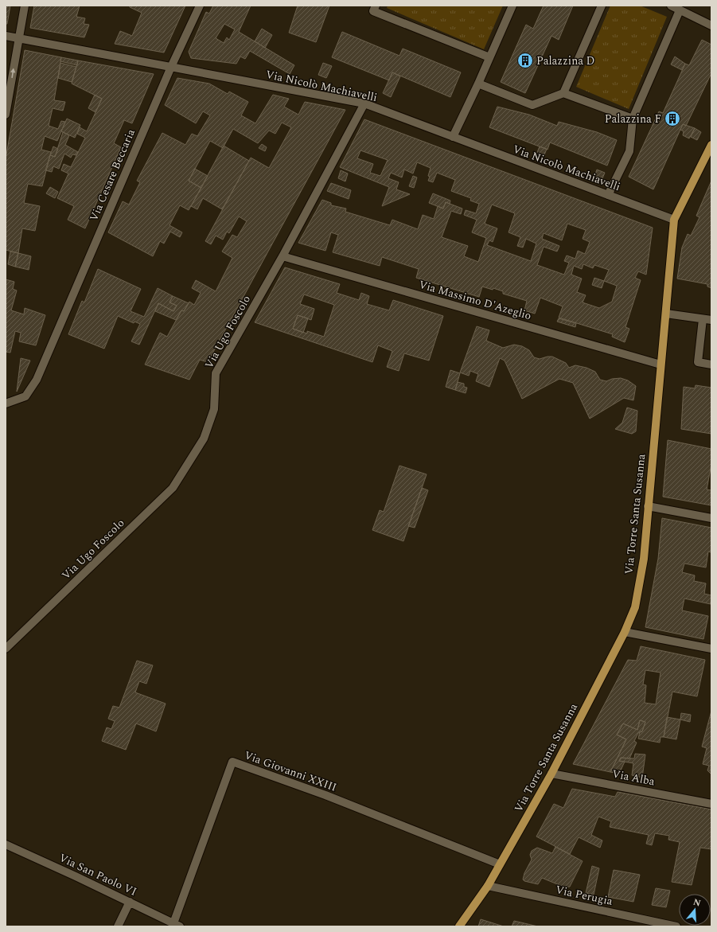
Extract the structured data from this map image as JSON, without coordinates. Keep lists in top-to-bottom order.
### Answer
{
  "streets": {
    "main road": ["Via Torre Santa Susanna"],
    "street": [
      "Via Nicolò Machiavelli",
      "Via Cesare Beccaria",
      "Via Massimo D'Azeglio",
      "Via Ugo Foscolo",
      "Via Giovanni XXIII",
      "Via Alba",
      "Via San Paolo VI",
      "Via Perugia"
    ]
  },
  "crossings": [
    ["Via Nicolò Machiavelli", "Via Cesare Beccaria"],
    ["Via Nicolò Machiavelli", "Via Ugo Foscolo"],
    ["Via Nicolò Machiavelli", "Via Torre Santa Susanna"],
    ["Via Massimo D'Azeglio", "Via Ugo Foscolo"],
    ["Via Massimo D'Azeglio", "Via Torre Santa Susanna"],
    ["Via Torre Santa Susanna", "Via Giovanni XXIII"],
    ["Via Torre Santa Susanna", "Via Alba"],
    ["Via Torre Santa Susanna", "Via Perugia"],
    ["Via Giovanni XXIII", "Via San Paolo VI"]
  ],
  "places": {
    "building": ["Palazzina D", "Palazzina F"]
  },
  "north": "top"
}
